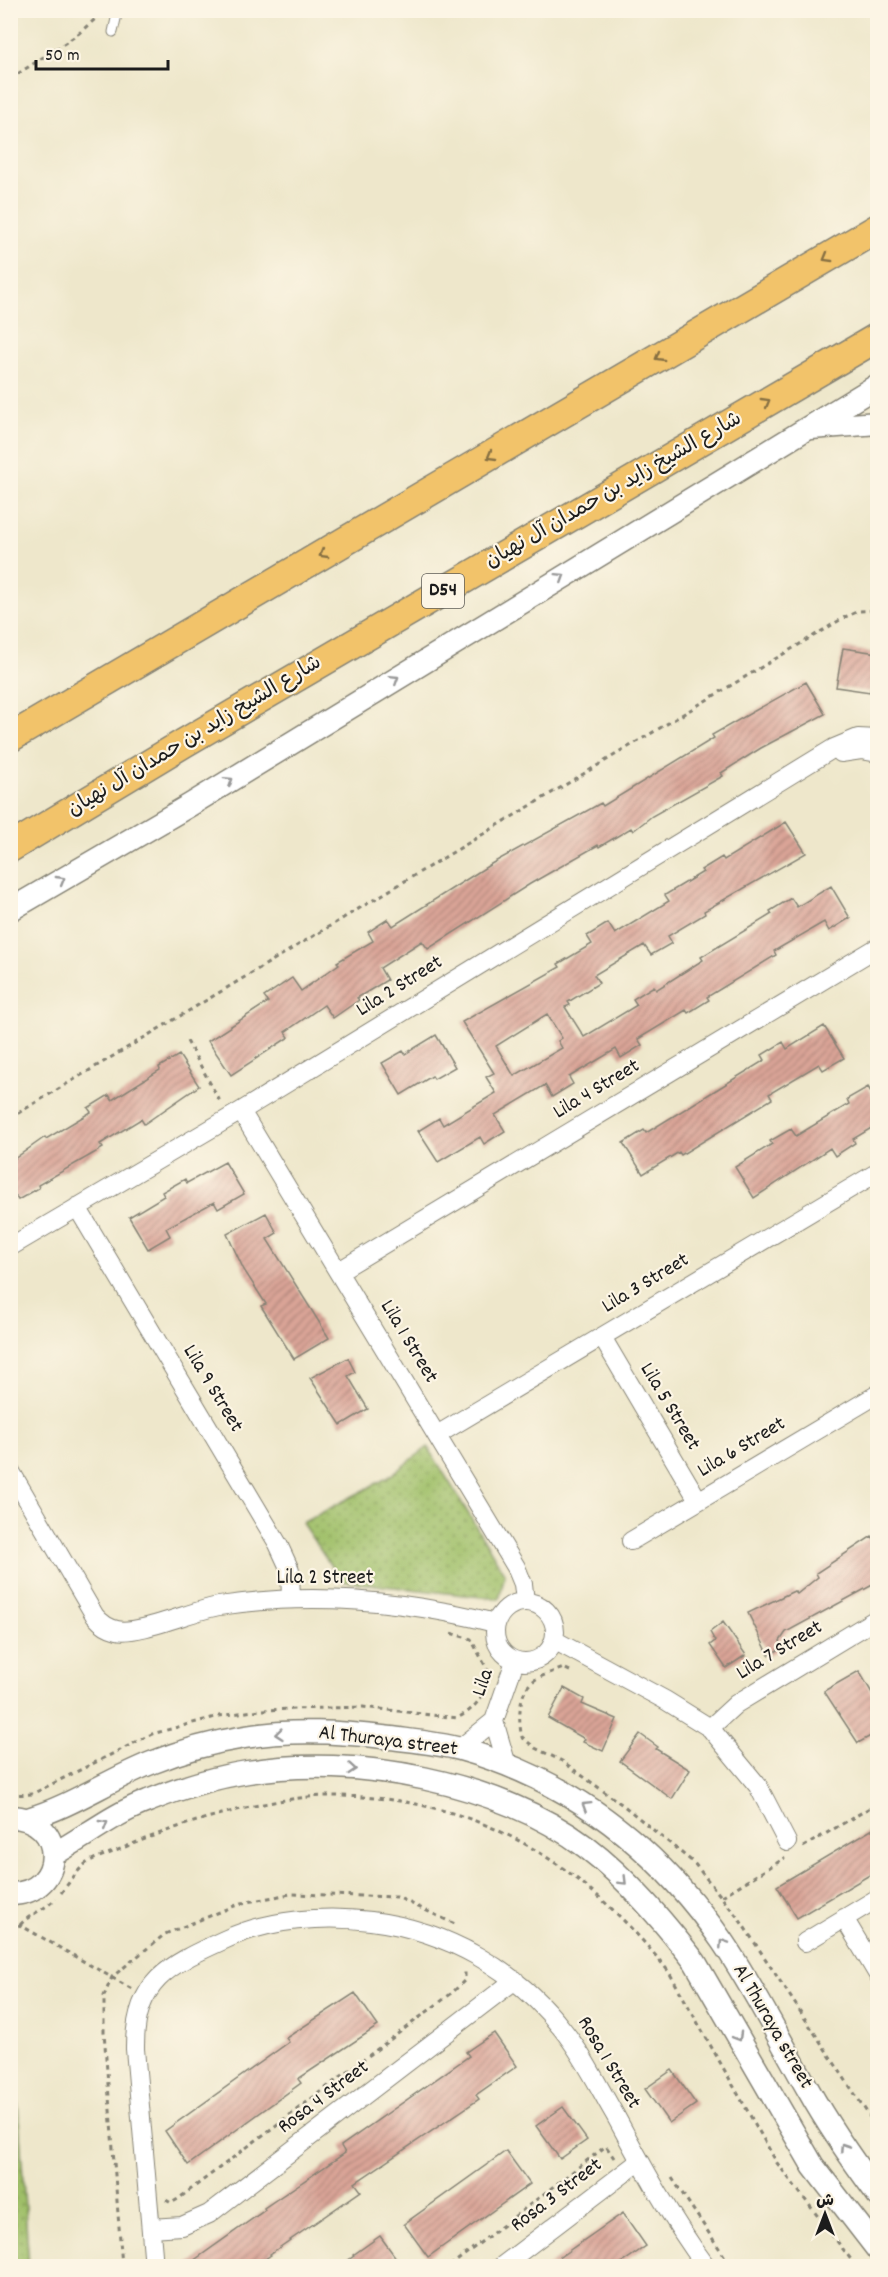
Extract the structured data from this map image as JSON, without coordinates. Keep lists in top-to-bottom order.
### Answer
{
  "streets": {
    "main road": ["شارع الشيخ زايد بن حمدان آل نهيان", "D54"],
    "street": [
      "Lila 2 Street",
      "Lila 4 Street",
      "Lila 3 Street",
      "Lila 1 Street",
      "Lila 9 Street",
      "Lila 5 Street",
      "Lila 6 Street",
      "Lila 7 Street",
      "Lila",
      "Al Thuraya street",
      "Rosa 1 Street",
      "Rosa 4 Street",
      "Rosa 3 Street"
    ]
  },
  "crossings": [
    ["Lila 2 Street", "Lila 1 Street"],
    ["Lila 2 Street", "Lila 9 Street"],
    ["Lila 2 Street", "Lila"],
    ["Lila 4 Street", "Lila 1 Street"],
    ["Lila 3 Street", "Lila 1 Street"],
    ["Lila 3 Street", "Lila 5 Street"],
    ["Lila 1 Street", "Lila"],
    ["Lila 5 Street", "Lila 6 Street"],
    ["Lila", "Al Thuraya street"],
    ["Rosa 1 Street", "Rosa 4 Street"],
    ["Rosa 1 Street", "Rosa 3 Street"]
  ],
  "scale_bar": "50 m",
  "north": "top"
}
